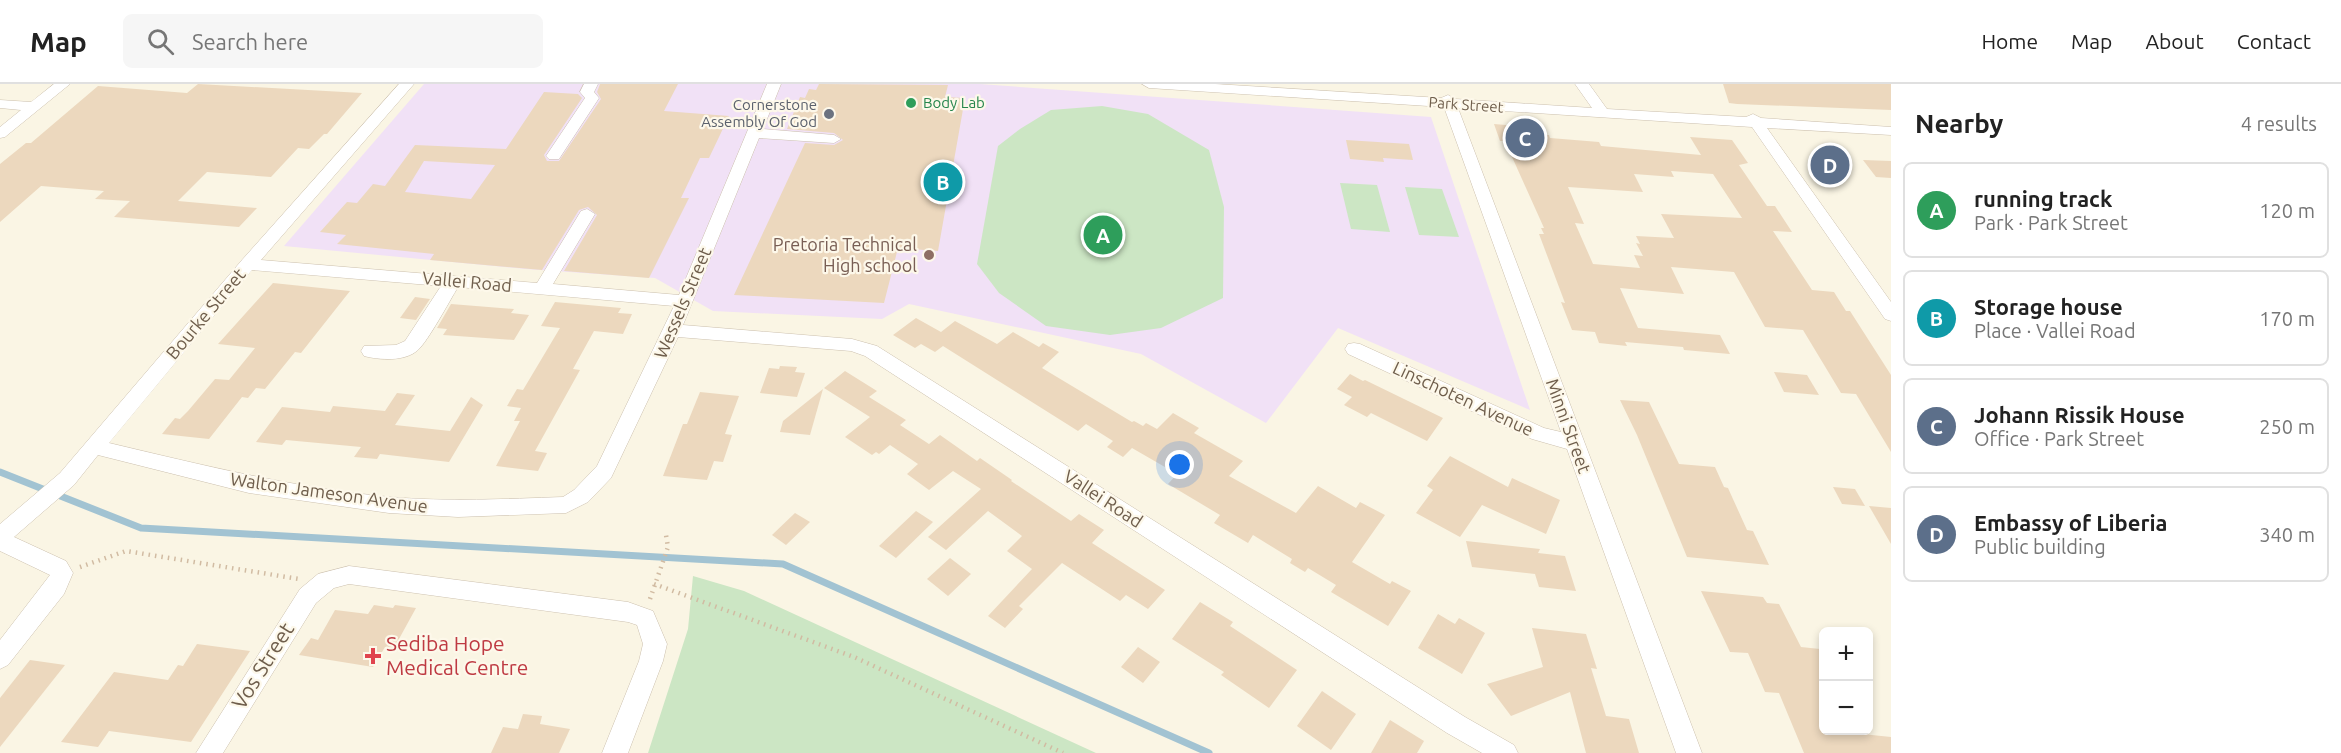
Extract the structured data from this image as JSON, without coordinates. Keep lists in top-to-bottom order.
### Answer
{
  "streets": {
    "street": [
      "Park Street",
      "Vallei Road",
      "Wessels Street",
      "Bourke Street",
      "Linschoten Avenue",
      "Minni Street",
      "Walton Jameson Avenue",
      "Vos Street"
    ]
  },
  "crossings": [
    ["Park Street", "Minni Street"],
    ["Vallei Road", "Wessels Street"],
    ["Vallei Road", "Bourke Street"],
    ["Wessels Street", "Walton Jameson Avenue"],
    ["Bourke Street", "Walton Jameson Avenue"],
    ["Linschoten Avenue", "Minni Street"]
  ],
  "places": {
    "other": ["Body Lab", "Cornerstone Assembly Of God", "Pretoria Technical High school"],
    "health": ["Sediba Hope Medical Centre"]
  },
  "page": {
    "header": "Map",
    "search": "Search here",
    "nav": [
      "Home",
      "Map",
      "About",
      "Contact"
    ],
    "heading": ["Nearby", "4 results"],
    "pins": [
      "C",
      "D",
      "B",
      "A"
    ],
    "list": [
      {
        "mark": "A",
        "name": "running track",
        "note": "Park · Park Street",
        "value": "120 m"
      },
      {
        "mark": "B",
        "name": "Storage house",
        "note": "Place · Vallei Road",
        "value": "170 m"
      },
      {
        "mark": "C",
        "name": "Johann Rissik House",
        "note": "Office · Park Street",
        "value": "250 m"
      },
      {
        "mark": "D",
        "name": "Embassy of Liberia",
        "note": "Public building",
        "value": "340 m"
      }
    ],
    "map_buttons": ["+", "−"]
  }
}
